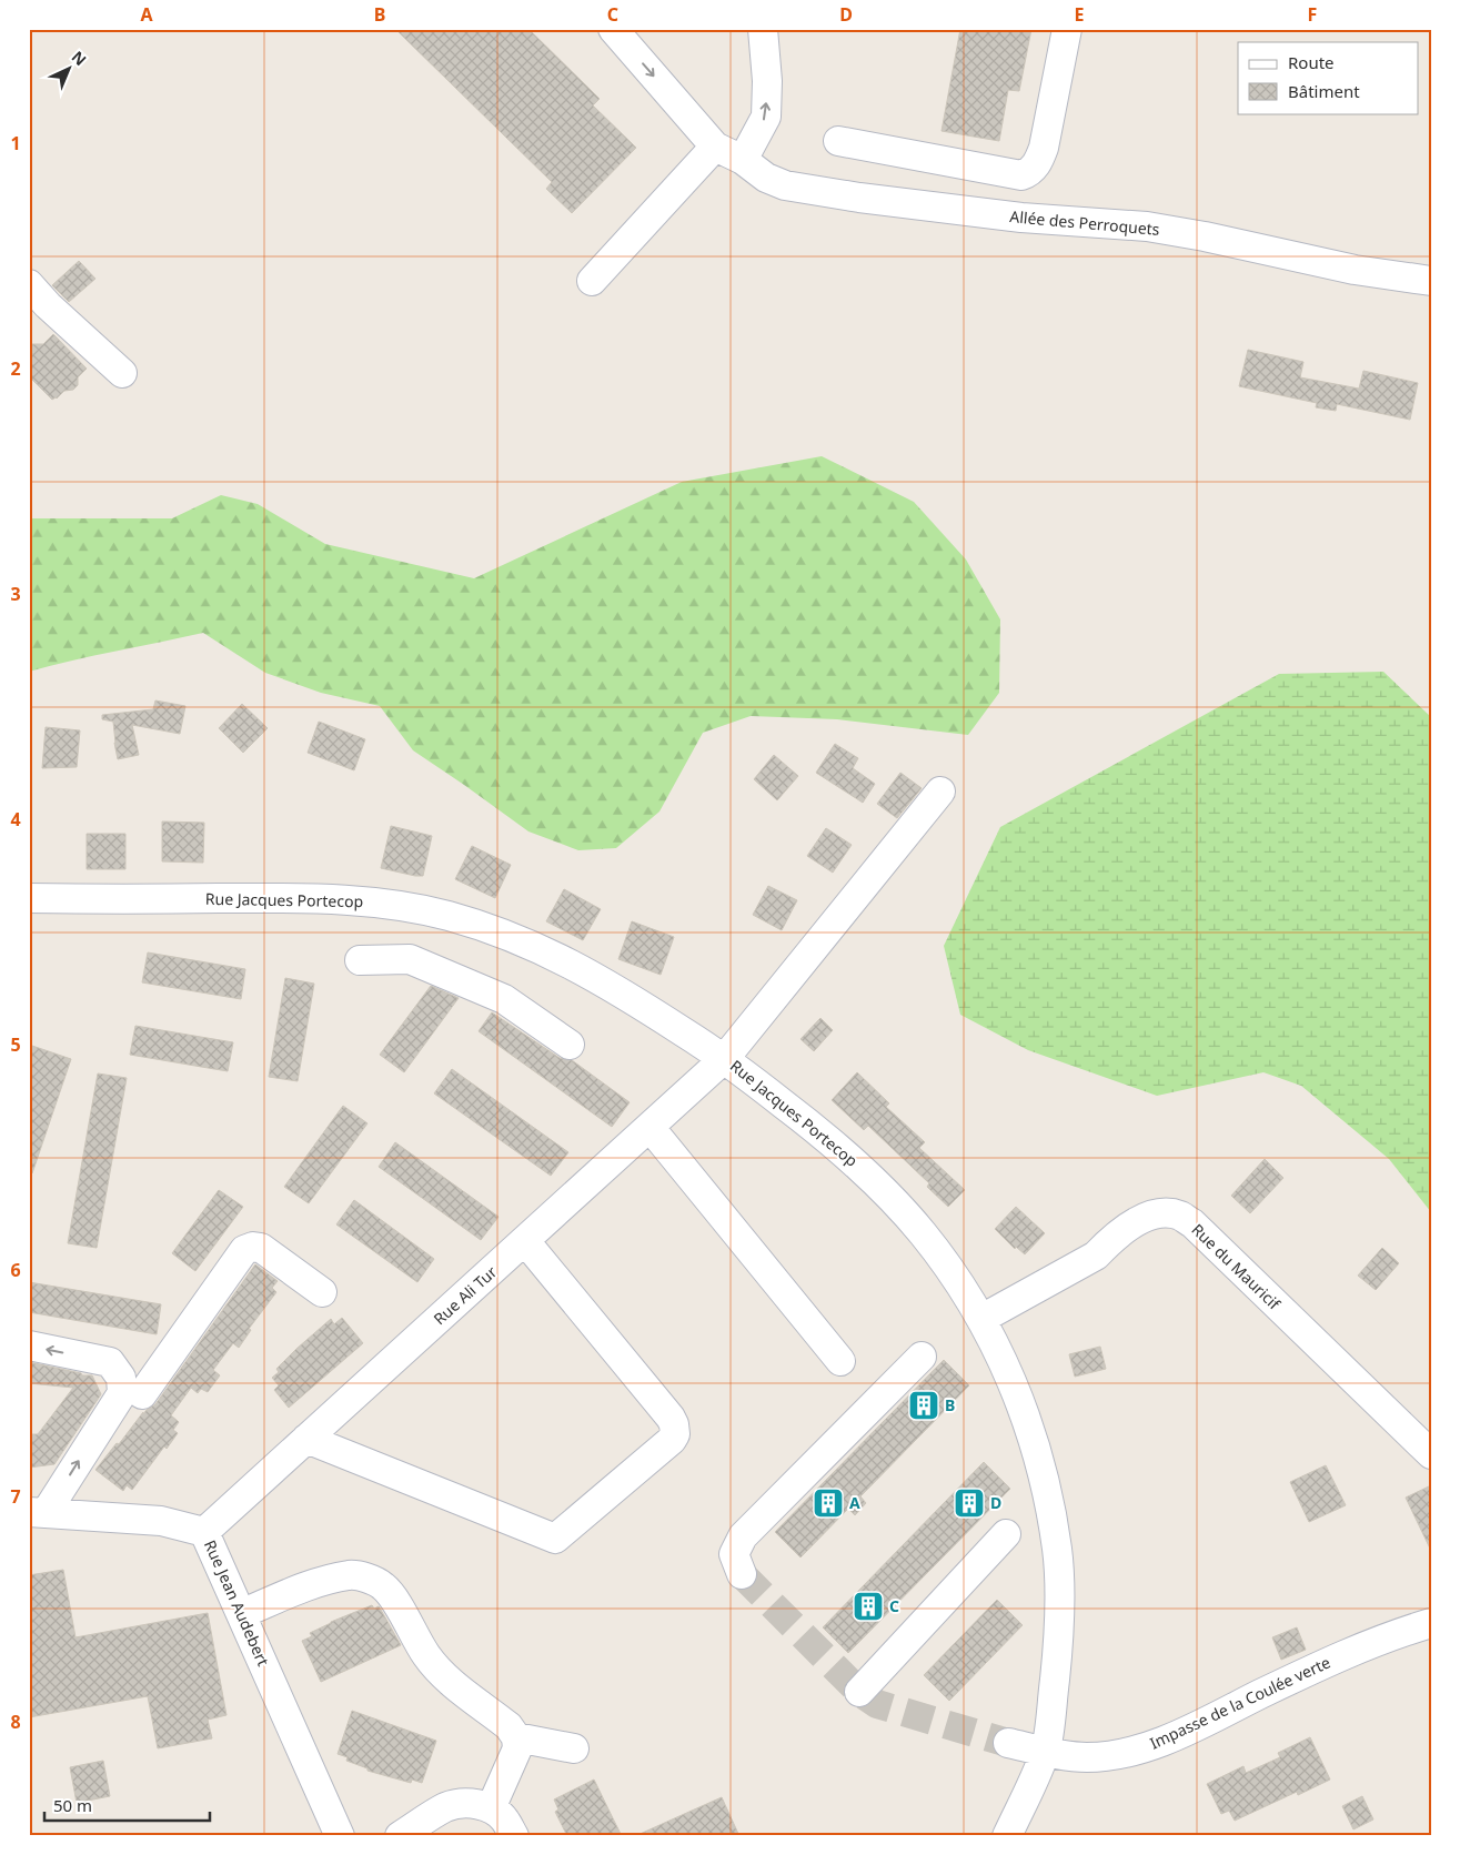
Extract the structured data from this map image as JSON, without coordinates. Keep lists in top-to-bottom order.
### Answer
{
  "streets": {
    "street": [
      "Allée des Perroquets",
      "Rue Jacques Portecop",
      "Rue du Mauricif",
      "Rue Ali Tur",
      "Rue Jean Audebert",
      "Impasse de la Coulée verte"
    ]
  },
  "crossings": [
    ["Rue Jacques Portecop", "Rue du Mauricif"],
    ["Rue Jacques Portecop", "Rue Ali Tur"],
    ["Rue Jacques Portecop", "Impasse de la Coulée verte"],
    ["Rue Ali Tur", "Rue Jean Audebert"]
  ],
  "places": {
    "building": [
      "B",
      "A",
      "D",
      "C"
    ]
  },
  "legend": ["Route", "Bâtiment"],
  "scale_bar": "50 m",
  "north": "top right",
  "grid": {
    "columns": [
      "A",
      "B",
      "C",
      "D",
      "E",
      "F"
    ],
    "rows": [
      "1",
      "2",
      "3",
      "4",
      "5",
      "6",
      "7",
      "8"
    ]
  }
}
